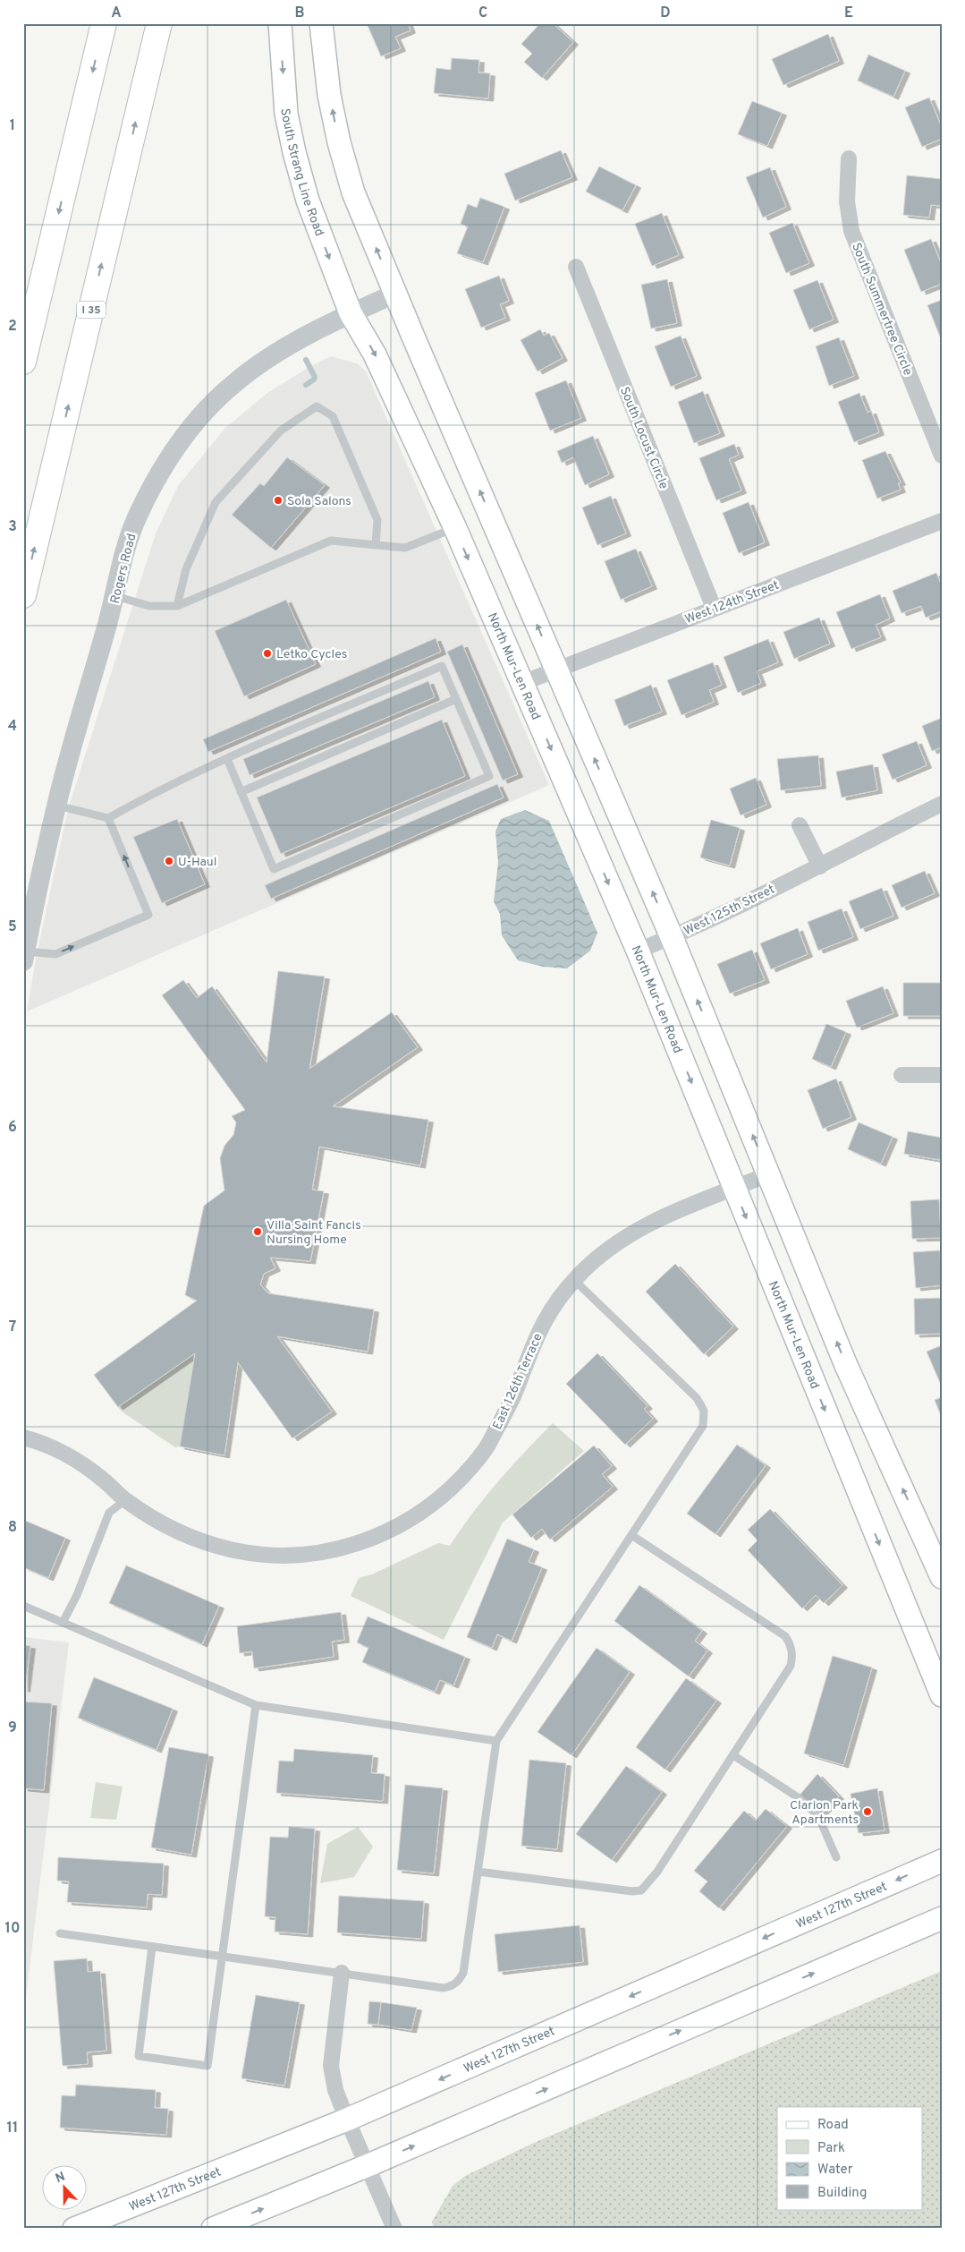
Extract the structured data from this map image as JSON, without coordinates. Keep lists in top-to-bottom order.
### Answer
{
  "streets": {
    "highway": ["I 35"],
    "main road": ["South Strang Line Road", "North Mur-Len Road", "West 127th Street"],
    "street": [
      "South Summertree Circle",
      "South Locust Circle",
      "Rogers Road",
      "West 124th Street",
      "West 125th Street",
      "East 126th Terrace"
    ]
  },
  "crossings": [
    ["South Strang Line Road", "Rogers Road"],
    ["South Strang Line Road", "North Mur-Len Road"],
    ["South Locust Circle", "West 124th Street"],
    ["Rogers Road", "North Mur-Len Road"],
    ["West 124th Street", "North Mur-Len Road"],
    ["North Mur-Len Road", "West 125th Street"],
    ["North Mur-Len Road", "East 126th Terrace"]
  ],
  "places": [
    "Sola Salons",
    "Letko Cycles",
    "U-Haul",
    "Villa Saint Fancis Nursing Home",
    "Clarion Park Apartments"
  ],
  "legend": [
    "Road",
    "Park",
    "Water",
    "Building"
  ],
  "north": "top",
  "grid": {
    "columns": [
      "A",
      "B",
      "C",
      "D",
      "E"
    ],
    "rows": [
      "1",
      "2",
      "3",
      "4",
      "5",
      "6",
      "7",
      "8",
      "9",
      "10",
      "11"
    ]
  }
}
